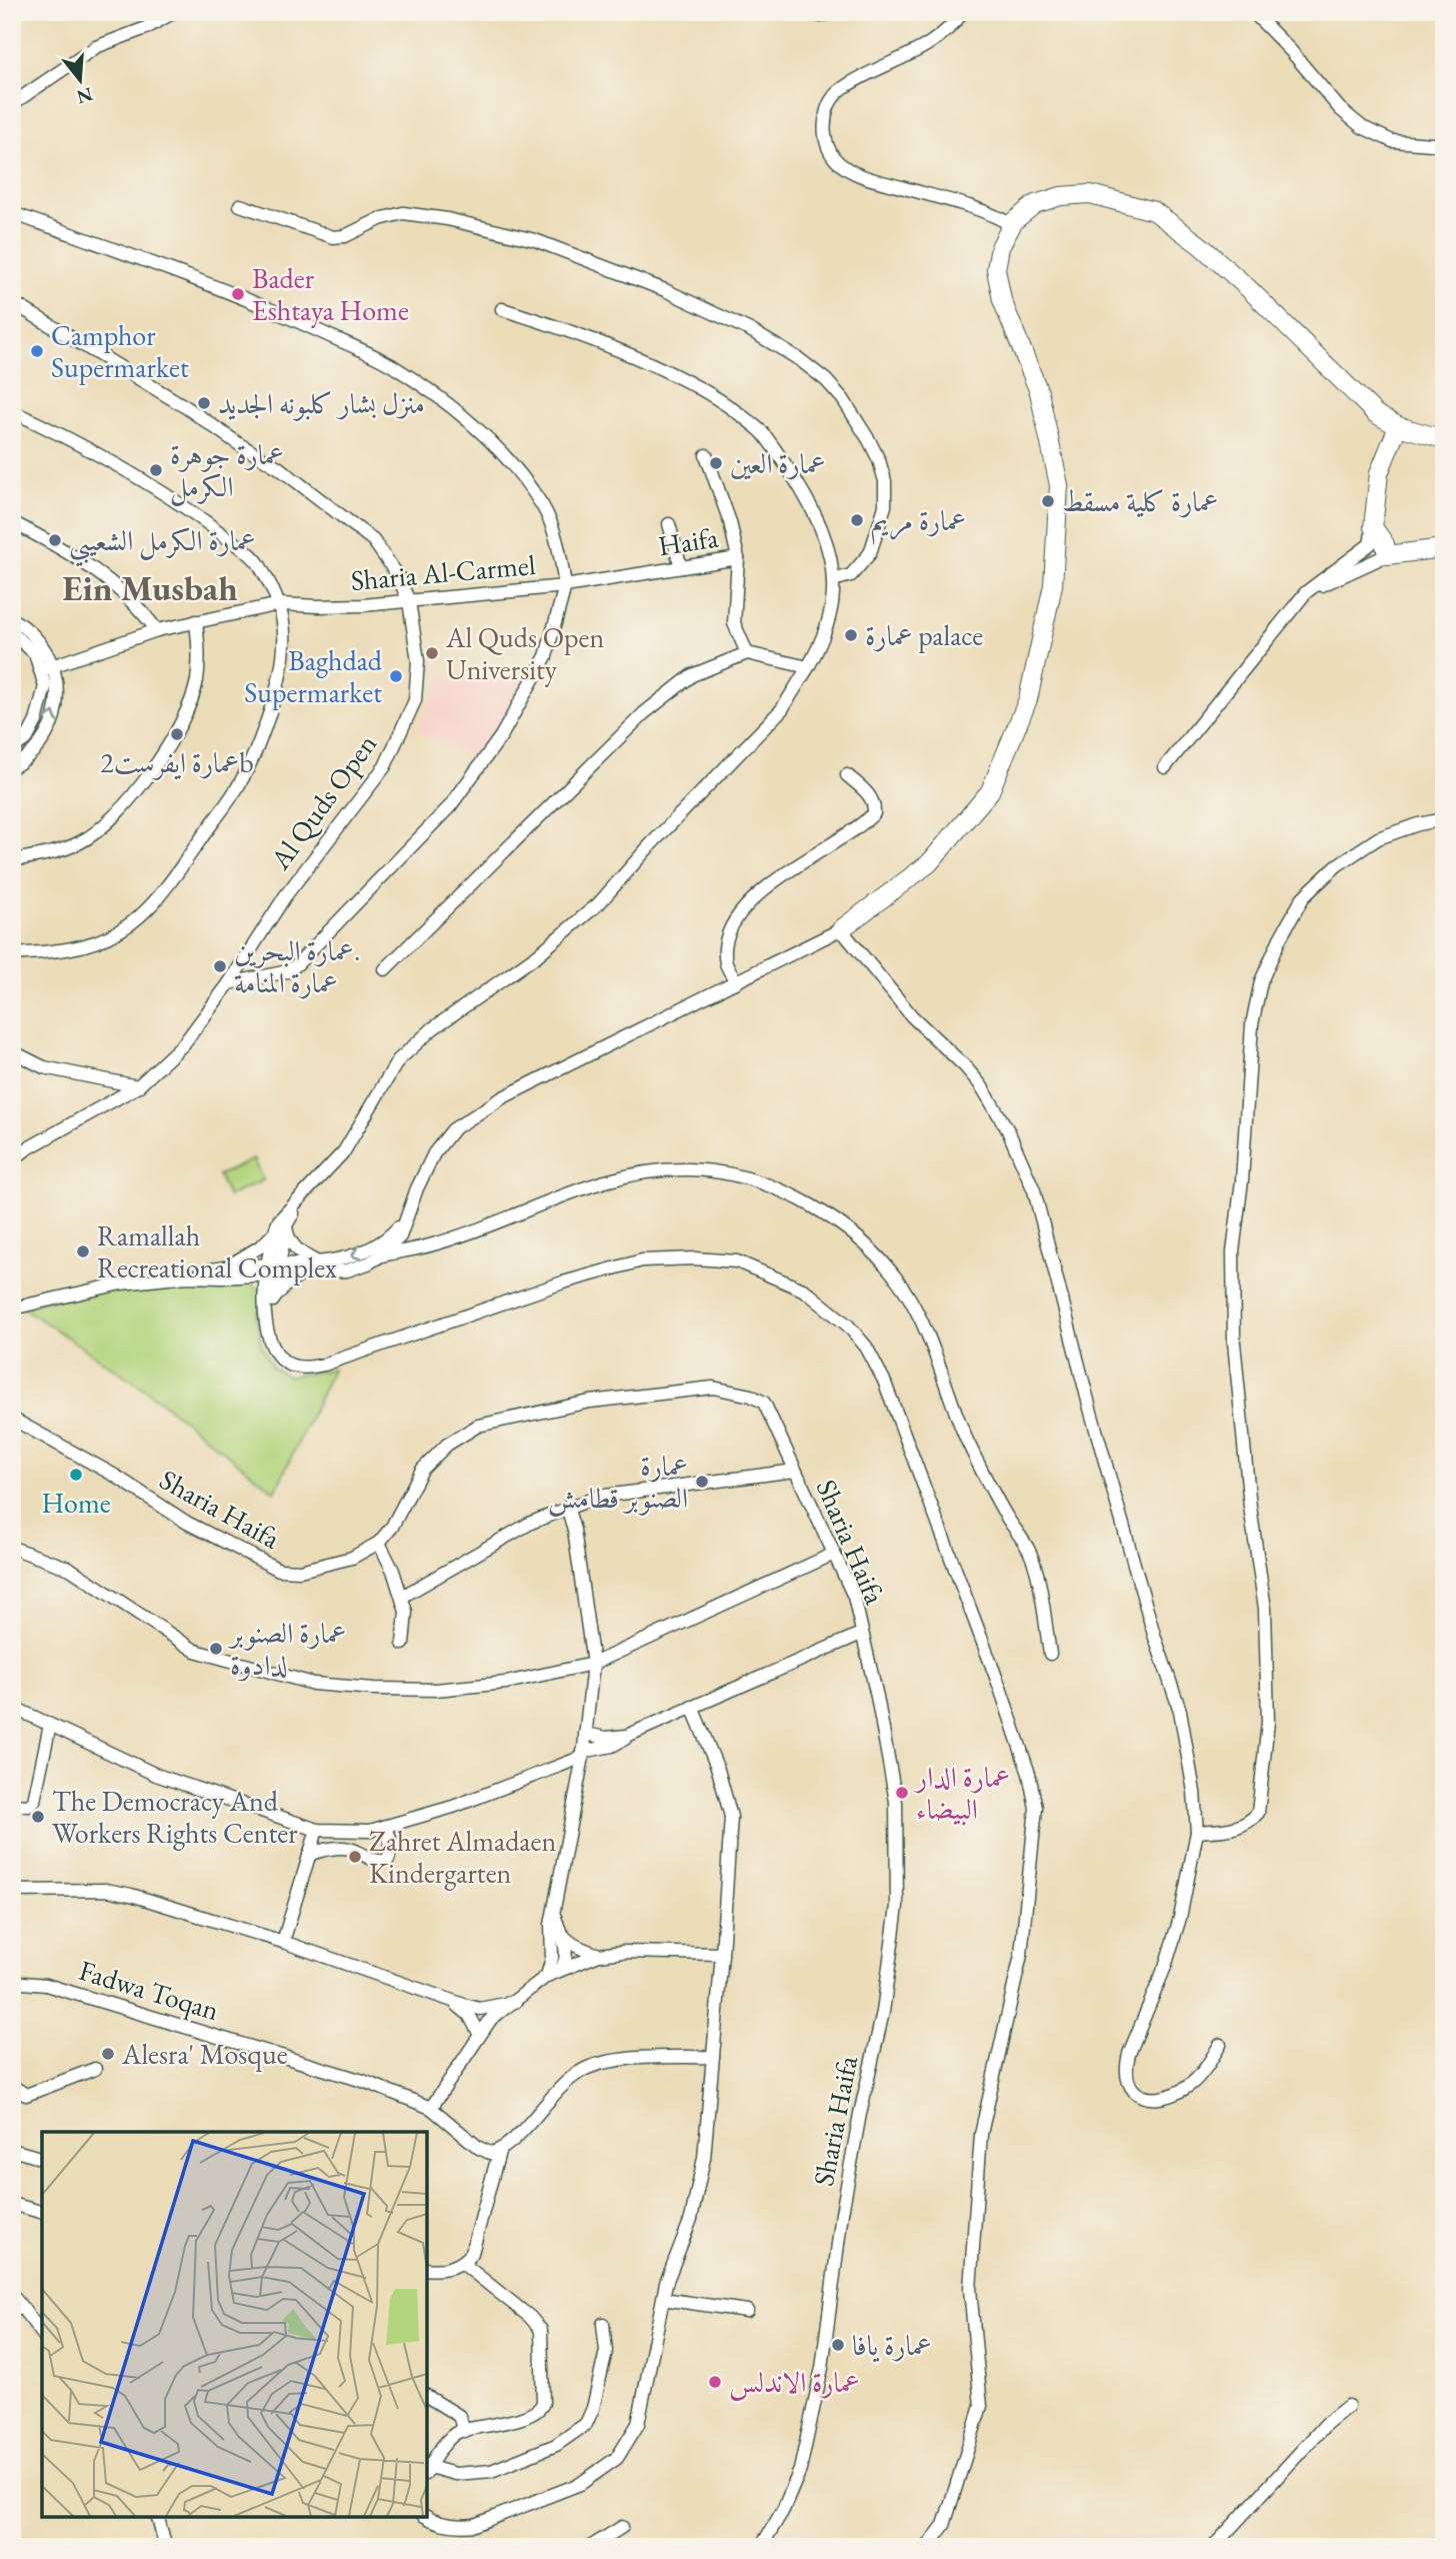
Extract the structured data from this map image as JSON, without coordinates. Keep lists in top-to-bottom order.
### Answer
{
  "streets": {
    "street": [
      "Haifa",
      "Sharia Al-Carmel",
      "Al Quds Open",
      "Sharia Haifa",
      "Fadwa Toqan"
    ]
  },
  "crossings": [
    ["Haifa", "Sharia Al-Carmel"],
    ["Sharia Al-Carmel", "Al Quds Open"]
  ],
  "districts": ["Ein Musbah"],
  "places": [
    "Bader Eshtaya Home",
    "Camphor Supermarket",
    "منزل بشار كلبونه الجديد",
    "عمارة العين",
    "عمارة جوهرة الكرمل",
    "عمارة كلية مسقط",
    "عمارة مريم",
    "عمارة الكرمل الشعيبي",
    "عمارة palace",
    "Al Quds Open University",
    "Baghdad Supermarket",
    "عمارة ايفرست2b",
    "عمارة البحرين. عمارة المنامة",
    "Ramallah Recreational Complex",
    "Home",
    "عمارة الصنوبر قطامش",
    "عمارة الصنوبر لدادوة",
    "عمارة الدار البيضاء",
    "The Democracy And Workers Rights Center",
    "Zahret Almadaen Kindergarten",
    "Alesra' Mosque",
    "عمارة يافا",
    "عمارة الاندلس"
  ],
  "north": "bottom"
}
